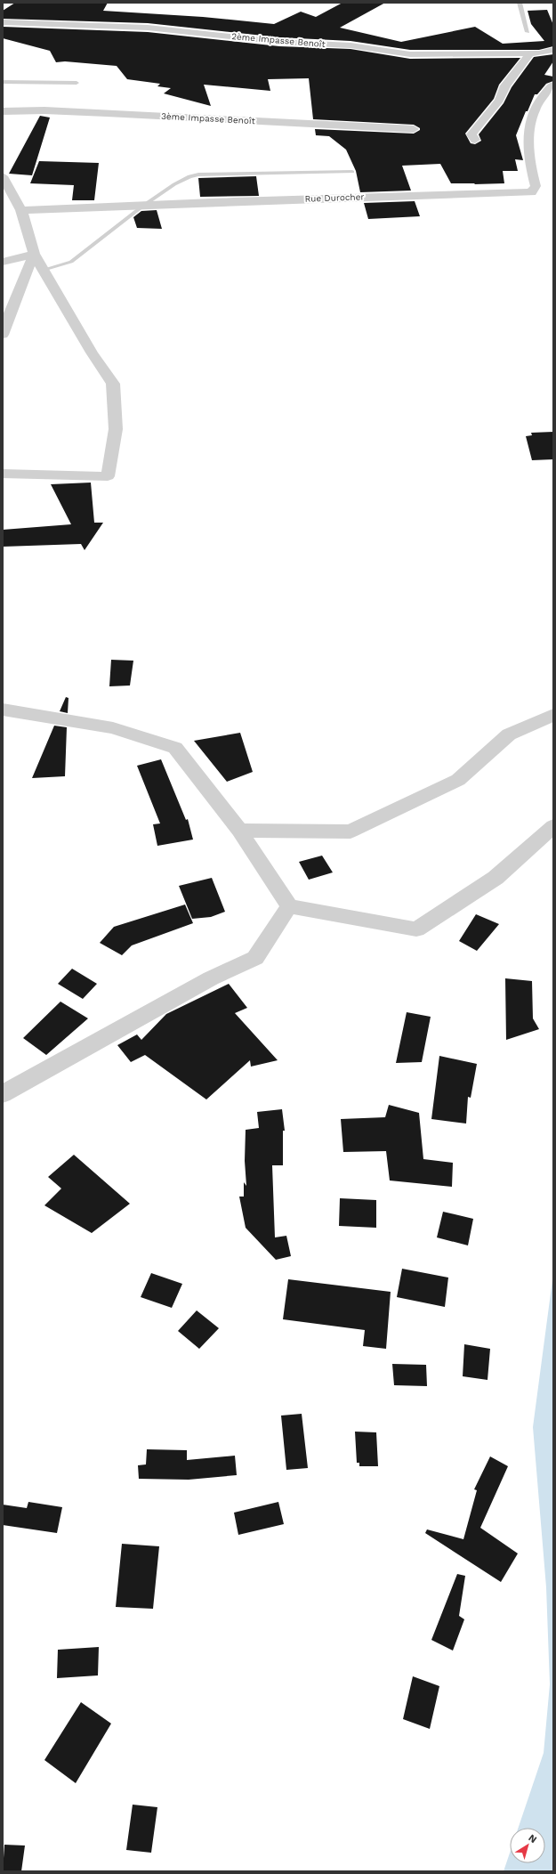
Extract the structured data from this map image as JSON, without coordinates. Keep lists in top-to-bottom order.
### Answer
{
  "streets": {
    "street": ["2ème Impasse Benoît", "3ème Impasse Benoît", "Rue Durocher"]
  },
  "north": "top right"
}
